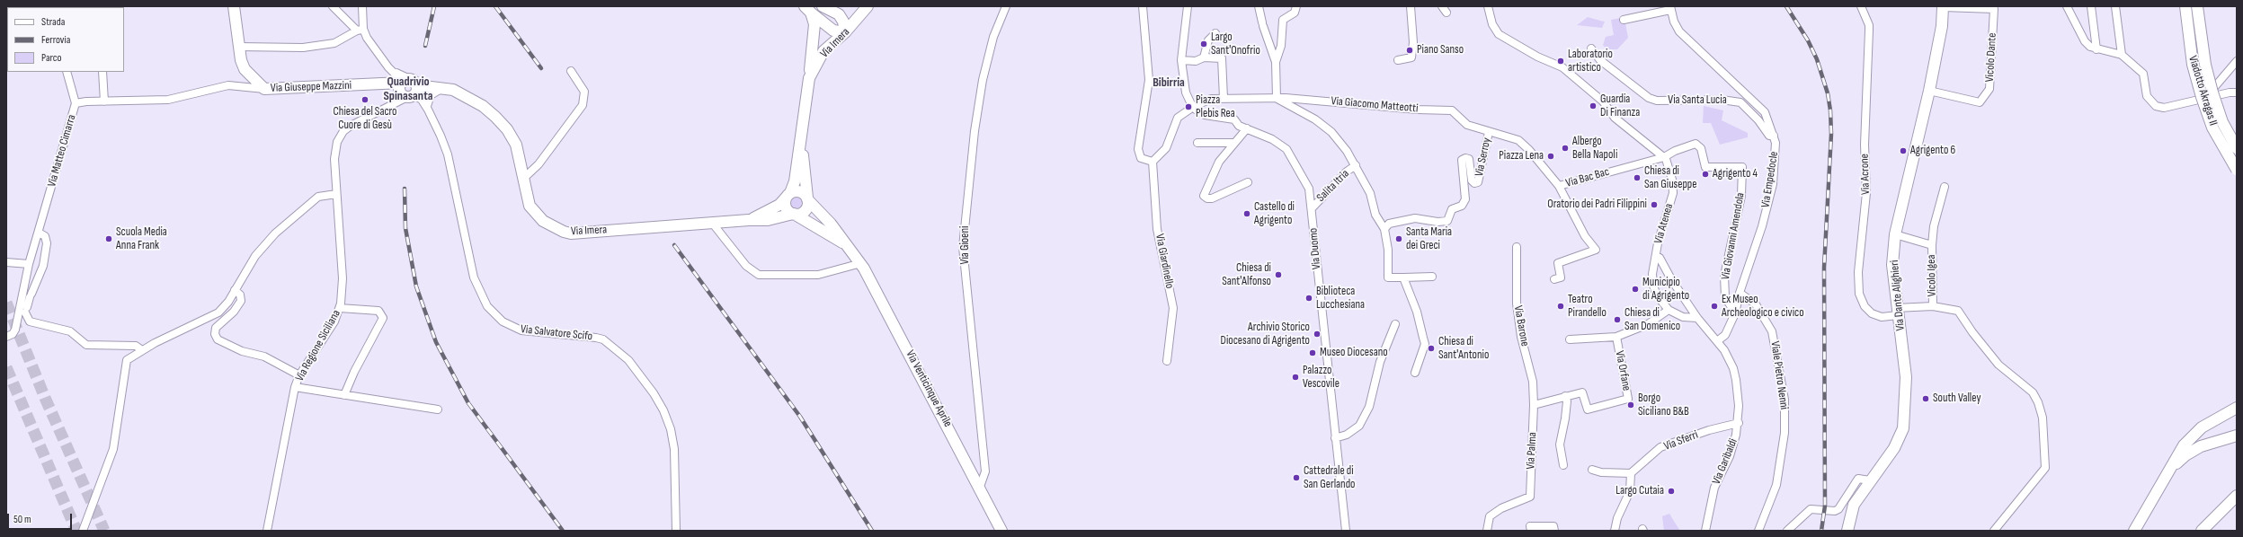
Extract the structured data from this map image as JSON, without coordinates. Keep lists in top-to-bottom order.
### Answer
{
  "streets": {
    "main road": [
      "Via Imera",
      "Via Giuseppe Mazzini",
      "Viadotto Akragas II",
      "Via Dante Alighieri",
      "Via Venticinque Aprile"
    ],
    "street": [
      "Vicolo Dante",
      "Via Santa Lucia",
      "Via Giacomo Matteotti",
      "Via Matteo Cimarra",
      "Via Serroy",
      "Via Acrone",
      "Via Bac Bac",
      "Via Empedocle",
      "Salita Itria",
      "Via Atenea",
      "Via Giovanni Amendola",
      "Via Gioeni",
      "Via Duomo",
      "Via Giardinello",
      "Vicolo Igea",
      "Via Barone",
      "Via Salvatore Scifo",
      "Via Regione Siciliana",
      "Via Orfane",
      "Viale Pietro Nenni",
      "Via Sferri",
      "Via Palma",
      "Via Garibaldi"
    ]
  },
  "crossings": [
    ["Via Imera", "Via Giuseppe Mazzini"],
    ["Via Imera", "Via Salvatore Scifo"],
    ["Via Imera", "Via Regione Siciliana"],
    ["Via Imera", "Via Venticinque Aprile"],
    ["Vicolo Dante", "Via Dante Alighieri"],
    ["Via Giuseppe Mazzini", "Via Matteo Cimarra"],
    ["Via Giuseppe Mazzini", "Via Salvatore Scifo"],
    ["Via Giuseppe Mazzini", "Via Regione Siciliana"],
    ["Via Santa Lucia", "Via Empedocle"],
    ["Via Giacomo Matteotti", "Via Bac Bac"],
    ["Via Serroy", "Via Bac Bac"],
    ["Via Acrone", "Vicolo Igea"],
    ["Via Acrone", "Via Dante Alighieri"],
    ["Via Bac Bac", "Via Atenea"],
    ["Via Bac Bac", "Via Giovanni Amendola"],
    ["Via Empedocle", "Via Giovanni Amendola"],
    ["Via Empedocle", "Viale Pietro Nenni"],
    ["Via Empedocle", "Via Garibaldi"],
    ["Salita Itria", "Via Duomo"],
    ["Via Atenea", "Via Giovanni Amendola"],
    ["Via Atenea", "Via Orfane"],
    ["Via Atenea", "Via Garibaldi"],
    ["Via Gioeni", "Via Venticinque Aprile"],
    ["Vicolo Igea", "Via Dante Alighieri"],
    ["Via Barone", "Via Orfane"],
    ["Via Barone", "Via Palma"],
    ["Via Salvatore Scifo", "Via Regione Siciliana"],
    ["Via Orfane", "Via Palma"],
    ["Via Sferri", "Via Garibaldi"]
  ],
  "districts": ["Quadrivio Spinasanta", "Bibirria"],
  "places": [
    "Largo Sant'Onofrio",
    "Piano Sanso",
    "Laboratorio artistico",
    "Chiesa del Sacro Cuore di Gesù",
    "Guardia Di Finanza",
    "Piazza Plebis Rea",
    "Albergo Bella Napoli",
    "Agrigento 6",
    "Piazza Lena",
    "Agrigento 4",
    "Chiesa di San Giuseppe",
    "Oratorio dei Padri Filippini",
    "Castello di Agrigento",
    "Scuola Media Anna Frank",
    "Santa Maria dei Greci",
    "Chiesa di Sant'Alfonso",
    "Municipio di Agrigento",
    "Biblioteca Lucchesiana",
    "Teatro Pirandello",
    "Ex Museo Archeologico e civico",
    "Chiesa di San Domenico",
    "Archivio Storico Diocesano di Agrigento",
    "Chiesa di Sant'Antonio",
    "Museo Diocesano",
    "Palazzo Vescovile",
    "South Valley",
    "Borgo Siciliano B&B",
    "Cattedrale di San Gerlando",
    "Largo Cutaia"
  ],
  "legend": ["Strada", "Ferrovia", "Parco"],
  "scale_bar": "50 m"
}
